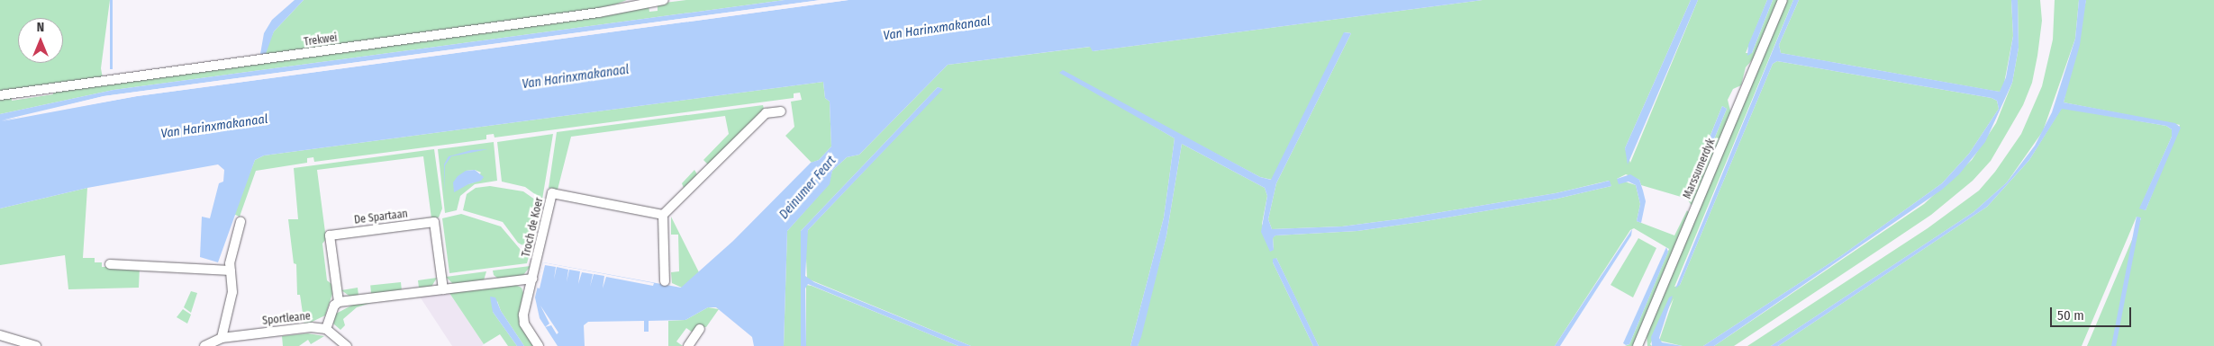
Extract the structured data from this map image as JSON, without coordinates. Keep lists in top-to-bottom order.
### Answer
{
  "streets": {
    "street": [
      "Trekwei",
      "Marssumerdyk",
      "De Spartaan",
      "Troch de Koer",
      "Sportleane"
    ]
  },
  "water": ["Van Harinxmakanaal", "Deinumer Feart"],
  "scale_bar": "50 m",
  "north": "top"
}
